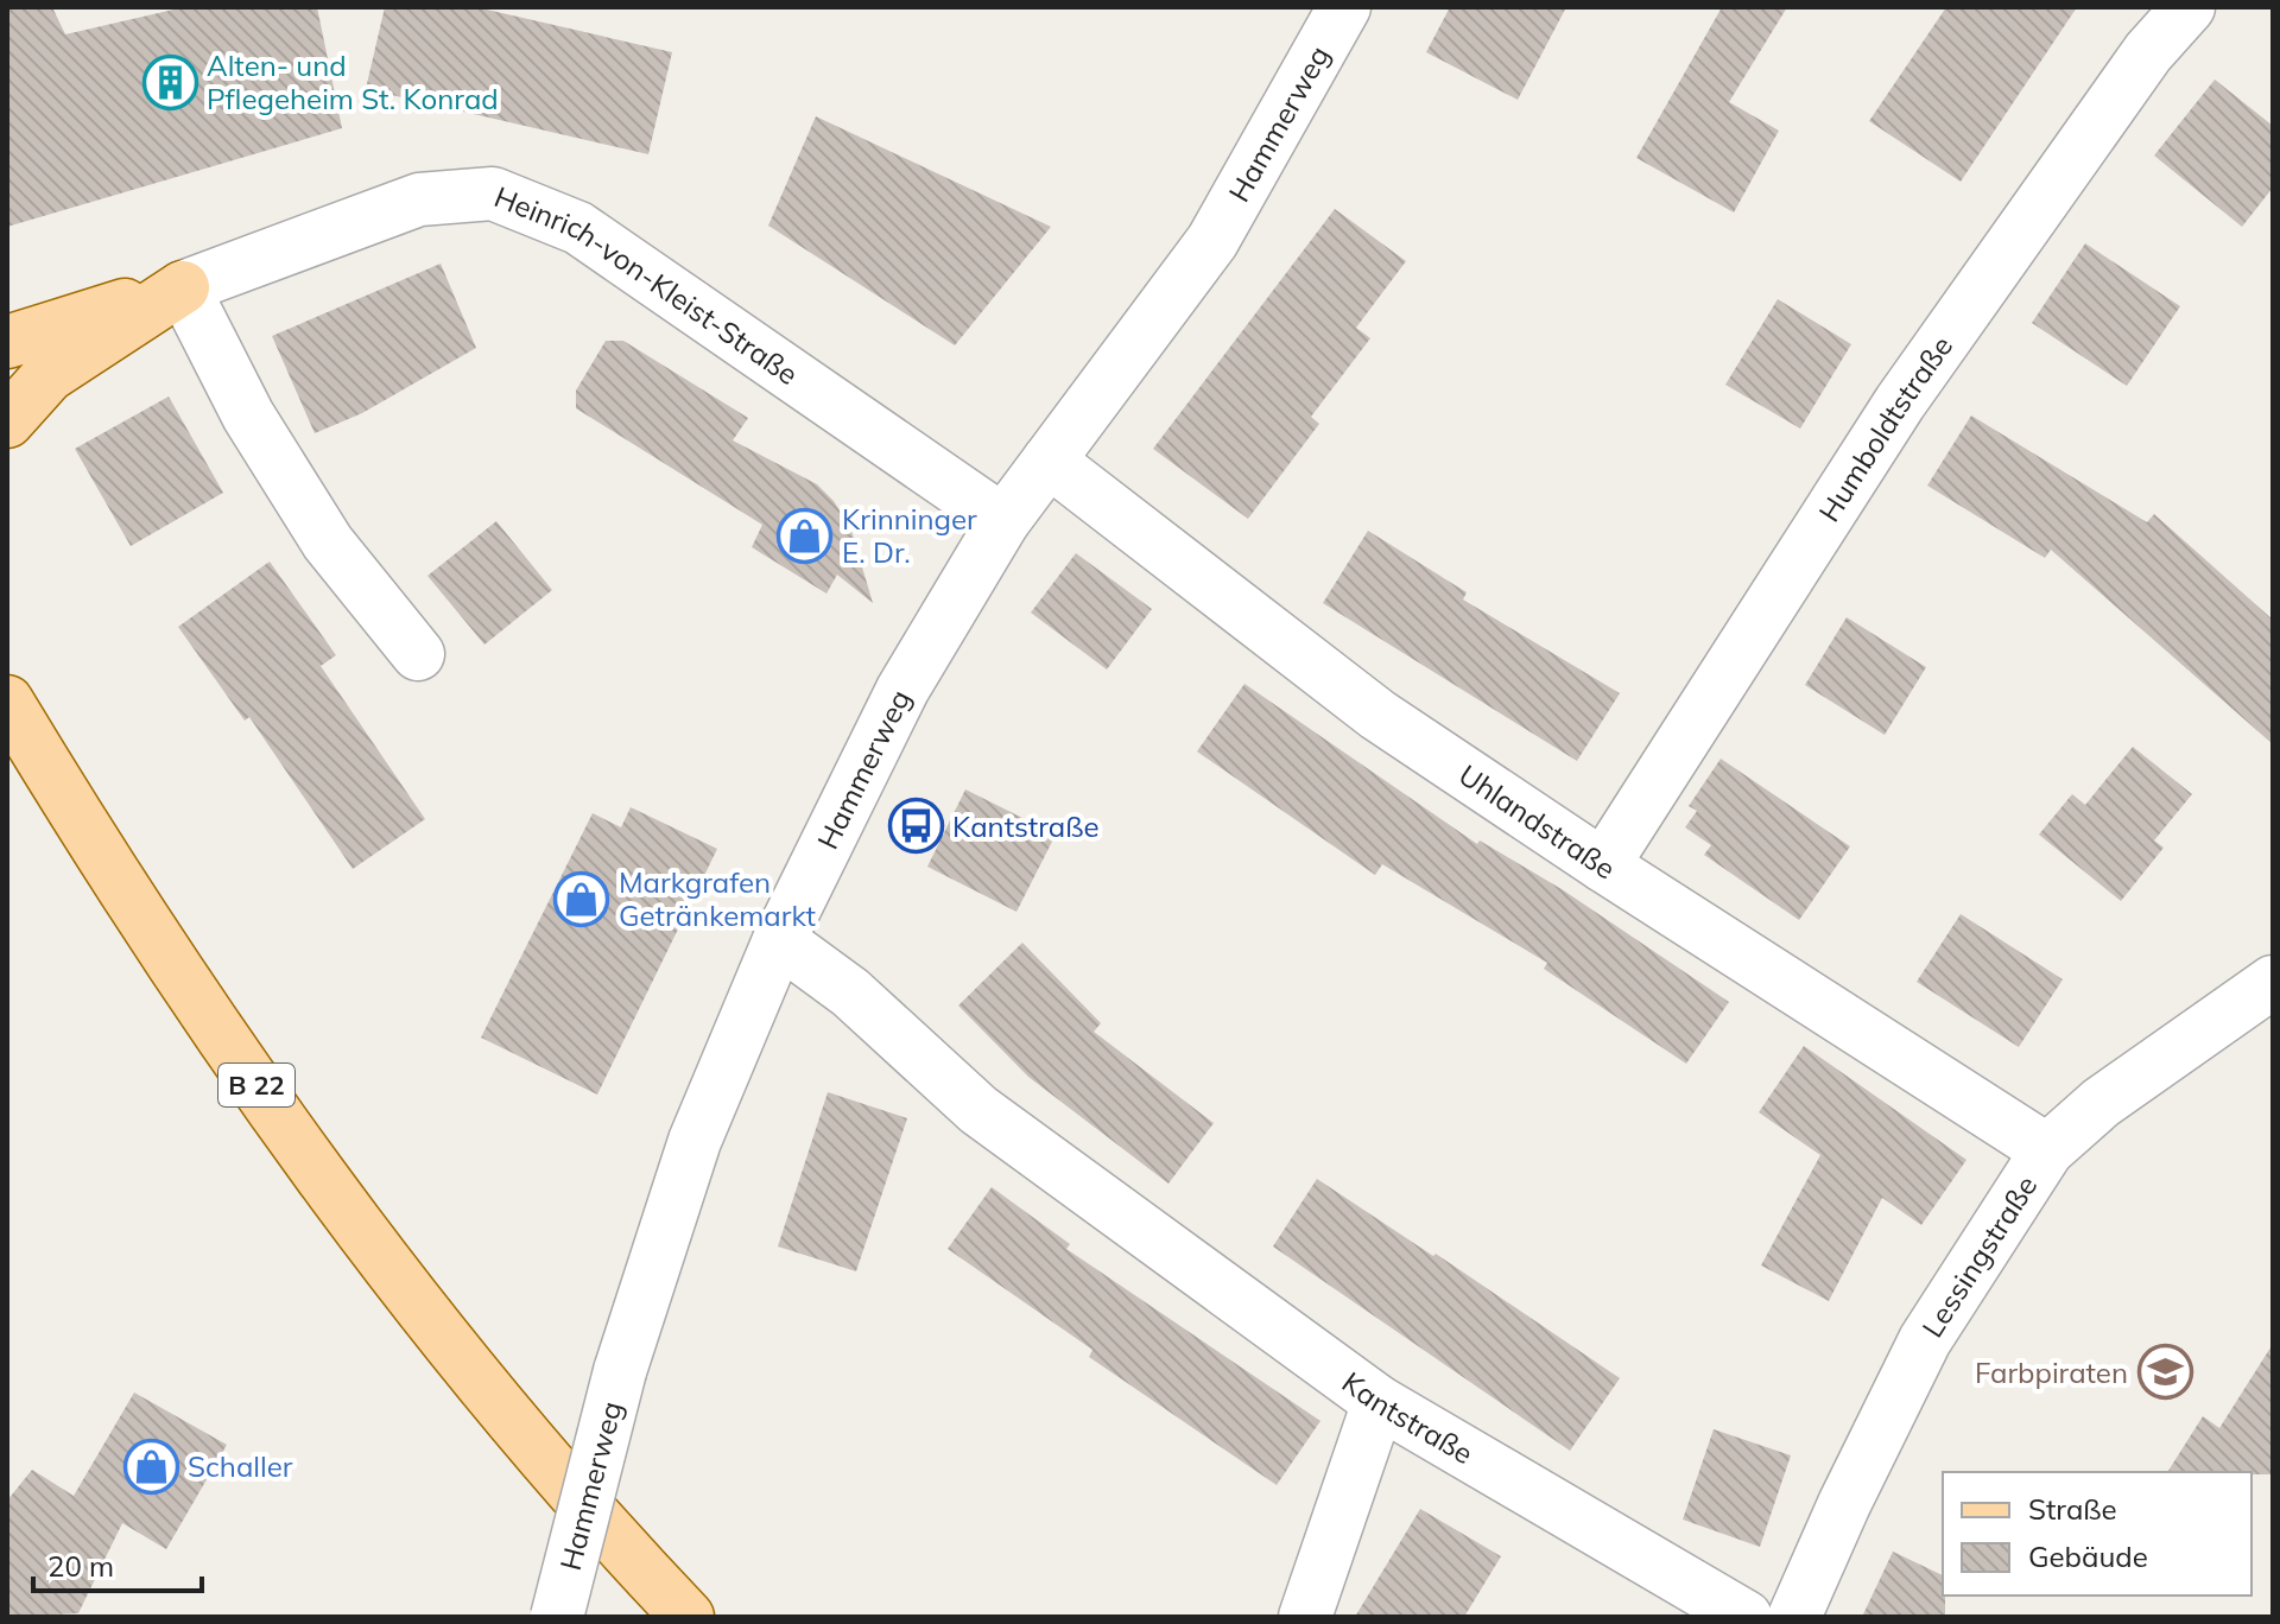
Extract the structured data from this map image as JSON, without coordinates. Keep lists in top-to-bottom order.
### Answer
{
  "streets": {
    "main road": ["B 22"],
    "street": [
      "Hammerweg",
      "Heinrich-von-Kleist-Straße",
      "Humboldtstraße",
      "Uhlandstraße",
      "Lessingstraße",
      "Kantstraße"
    ]
  },
  "crossings": [
    ["Hammerweg", "Heinrich-von-Kleist-Straße"],
    ["Hammerweg", "Uhlandstraße"],
    ["Hammerweg", "Kantstraße"],
    ["Humboldtstraße", "Uhlandstraße"],
    ["Uhlandstraße", "Lessingstraße"]
  ],
  "places": {
    "building": ["Alten- und Pflegeheim St. Konrad"],
    "shop": ["Krinninger E. Dr.", "Markgrafen Getränkemarkt", "Schaller"],
    "bus stop": ["Kantstraße"],
    "school or university": ["Farbpiraten"]
  },
  "legend": ["Straße", "Gebäude"],
  "scale_bar": "20 m"
}
